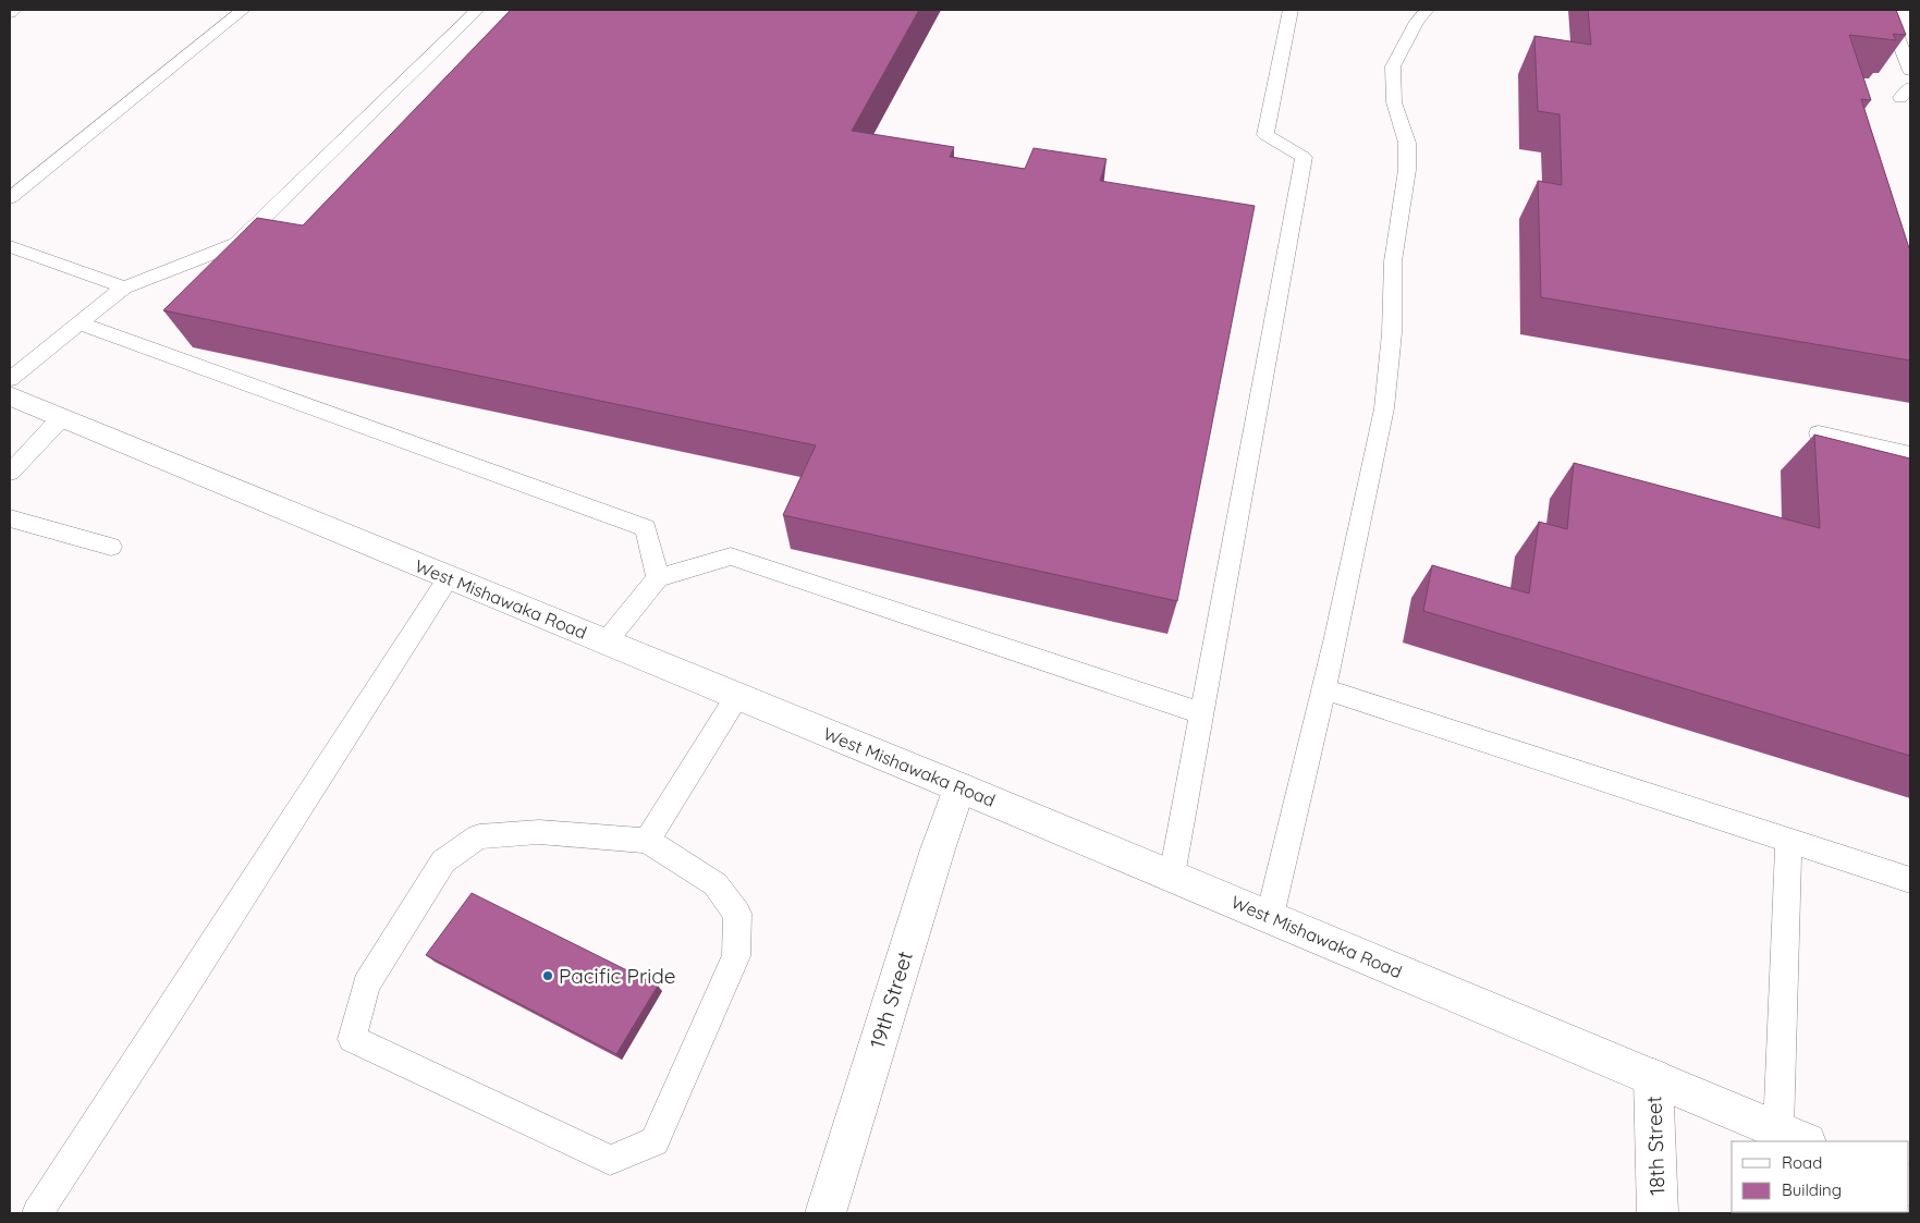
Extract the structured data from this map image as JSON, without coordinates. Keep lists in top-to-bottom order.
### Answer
{
  "streets": {
    "main road": ["West Mishawaka Road", "19th Street", "18th Street"]
  },
  "crossings": [
    ["West Mishawaka Road", "19th Street"],
    ["West Mishawaka Road", "18th Street"]
  ],
  "places": ["Pacific Pride"],
  "legend": ["Road", "Building"]
}
